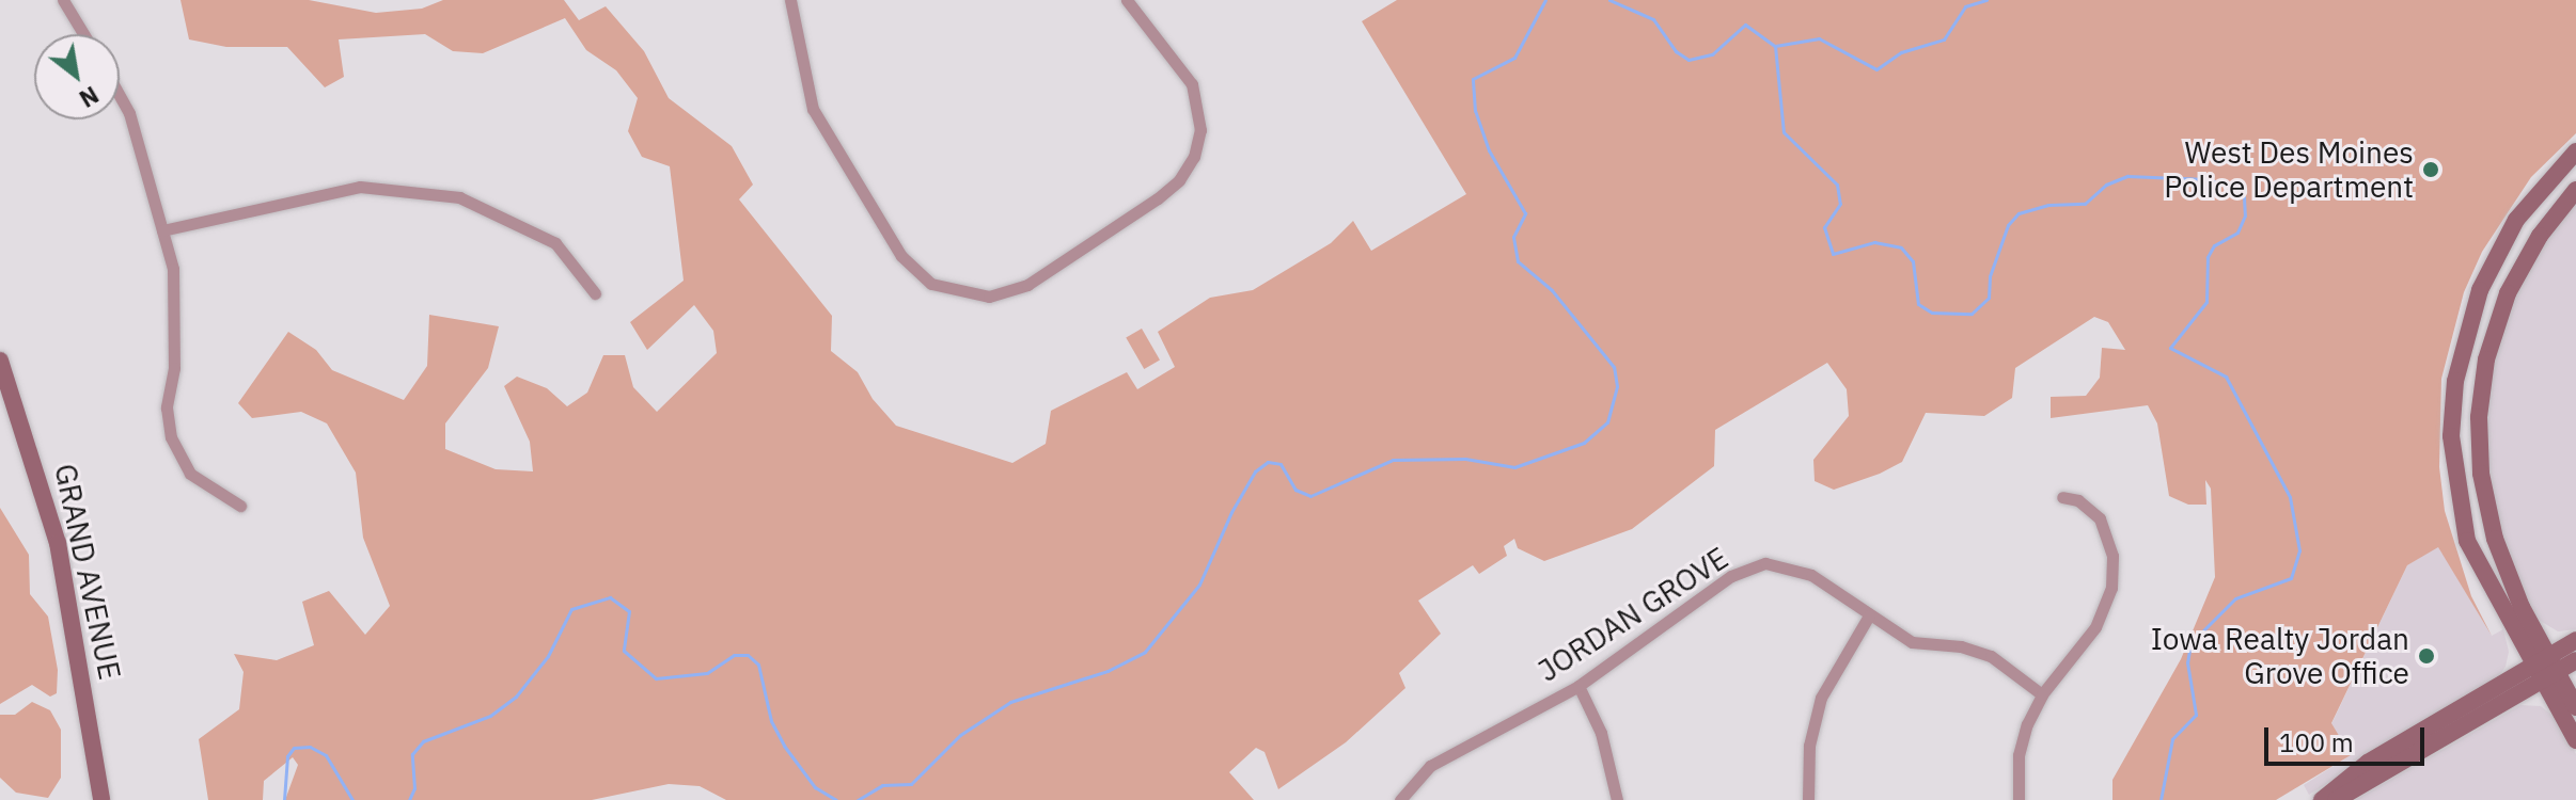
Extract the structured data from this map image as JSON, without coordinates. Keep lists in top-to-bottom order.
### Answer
{
  "streets": {
    "main road": ["GRAND AVENUE"],
    "street": ["JORDAN GROVE"]
  },
  "places": ["West Des Moines Police Department", "Iowa Realty Jordan Grove Office"],
  "scale_bar": "100 m",
  "north": "bottom right"
}
